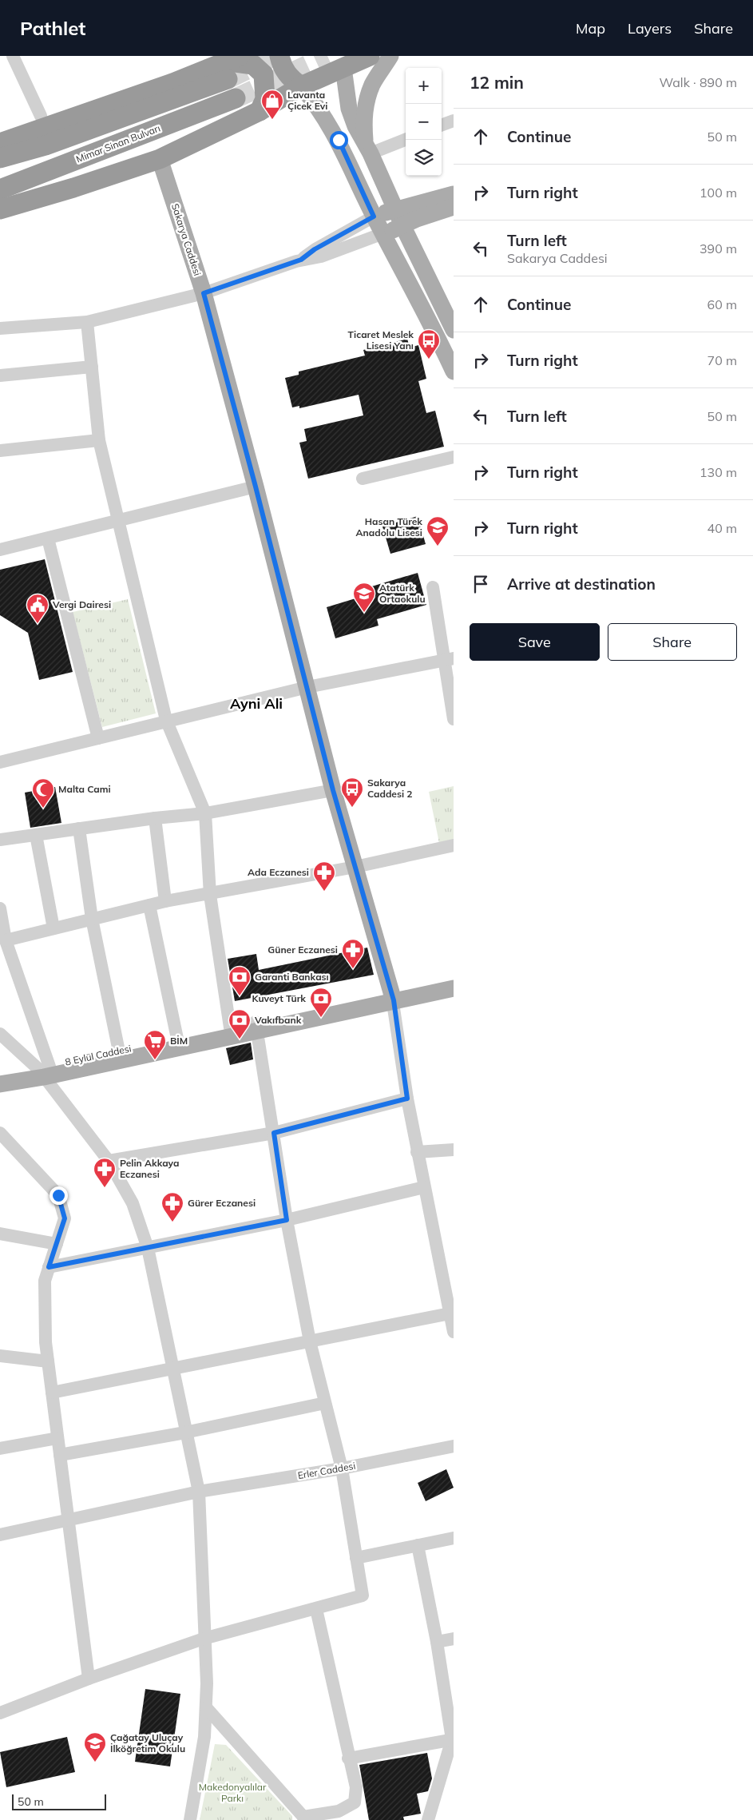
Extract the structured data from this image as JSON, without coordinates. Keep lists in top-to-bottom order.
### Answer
{
  "streets": {
    "highway": ["Mimar Sinan Bulvarı"],
    "main road": ["Sakarya Caddesi", "8 Eylül Caddesi"],
    "street": ["Erler Caddesi"]
  },
  "crossings": [
    ["Sakarya Caddesi", "8 Eylül Caddesi"]
  ],
  "districts": ["Ayni Ali"],
  "parks": ["Makedonyalılar Parkı"],
  "places": {
    "shop": ["Lavanta Çicek Evi"],
    "bus stop": ["Ticaret Meslek Lisesi Yanı", "Sakarya Caddesi 2"],
    "school or university": ["Hasan Türek Anadolu Lisesi", "Atatürk Ortaokulu", "Çağatay Uluçay İlköğretim Okulu"],
    "public building": ["Vergi Dairesi"],
    "mosque": ["Malta Cami"],
    "pharmacy": [
      "Ada Eczanesi",
      "Güner Eczanesi",
      "Pelin Akkaya Eczanesi",
      "Gürer Eczanesi"
    ],
    "bank": ["Garanti Bankası", "Kuveyt Türk", "Vakıfbank"],
    "supermarket": ["BİM"]
  },
  "scale_bar": "50 m",
  "page": {
    "header": "Pathlet",
    "nav": ["Map", "Layers", "Share"],
    "heading": ["12 min", "Walk · 890 m"],
    "map_buttons": ["+", "−"],
    "list": [
      ["Continue", "50 m"],
      ["Turn right", "100 m"],
      ["Turn left", "Sakarya Caddesi", "390 m"],
      ["Continue", "60 m"],
      ["Turn right", "70 m"],
      ["Turn left", "50 m"],
      ["Turn right", "130 m"],
      ["Turn right", "40 m"],
      "Arrive at destination"
    ],
    "buttons": ["Save", "Share"],
    "scale": "50 m"
  }
}
